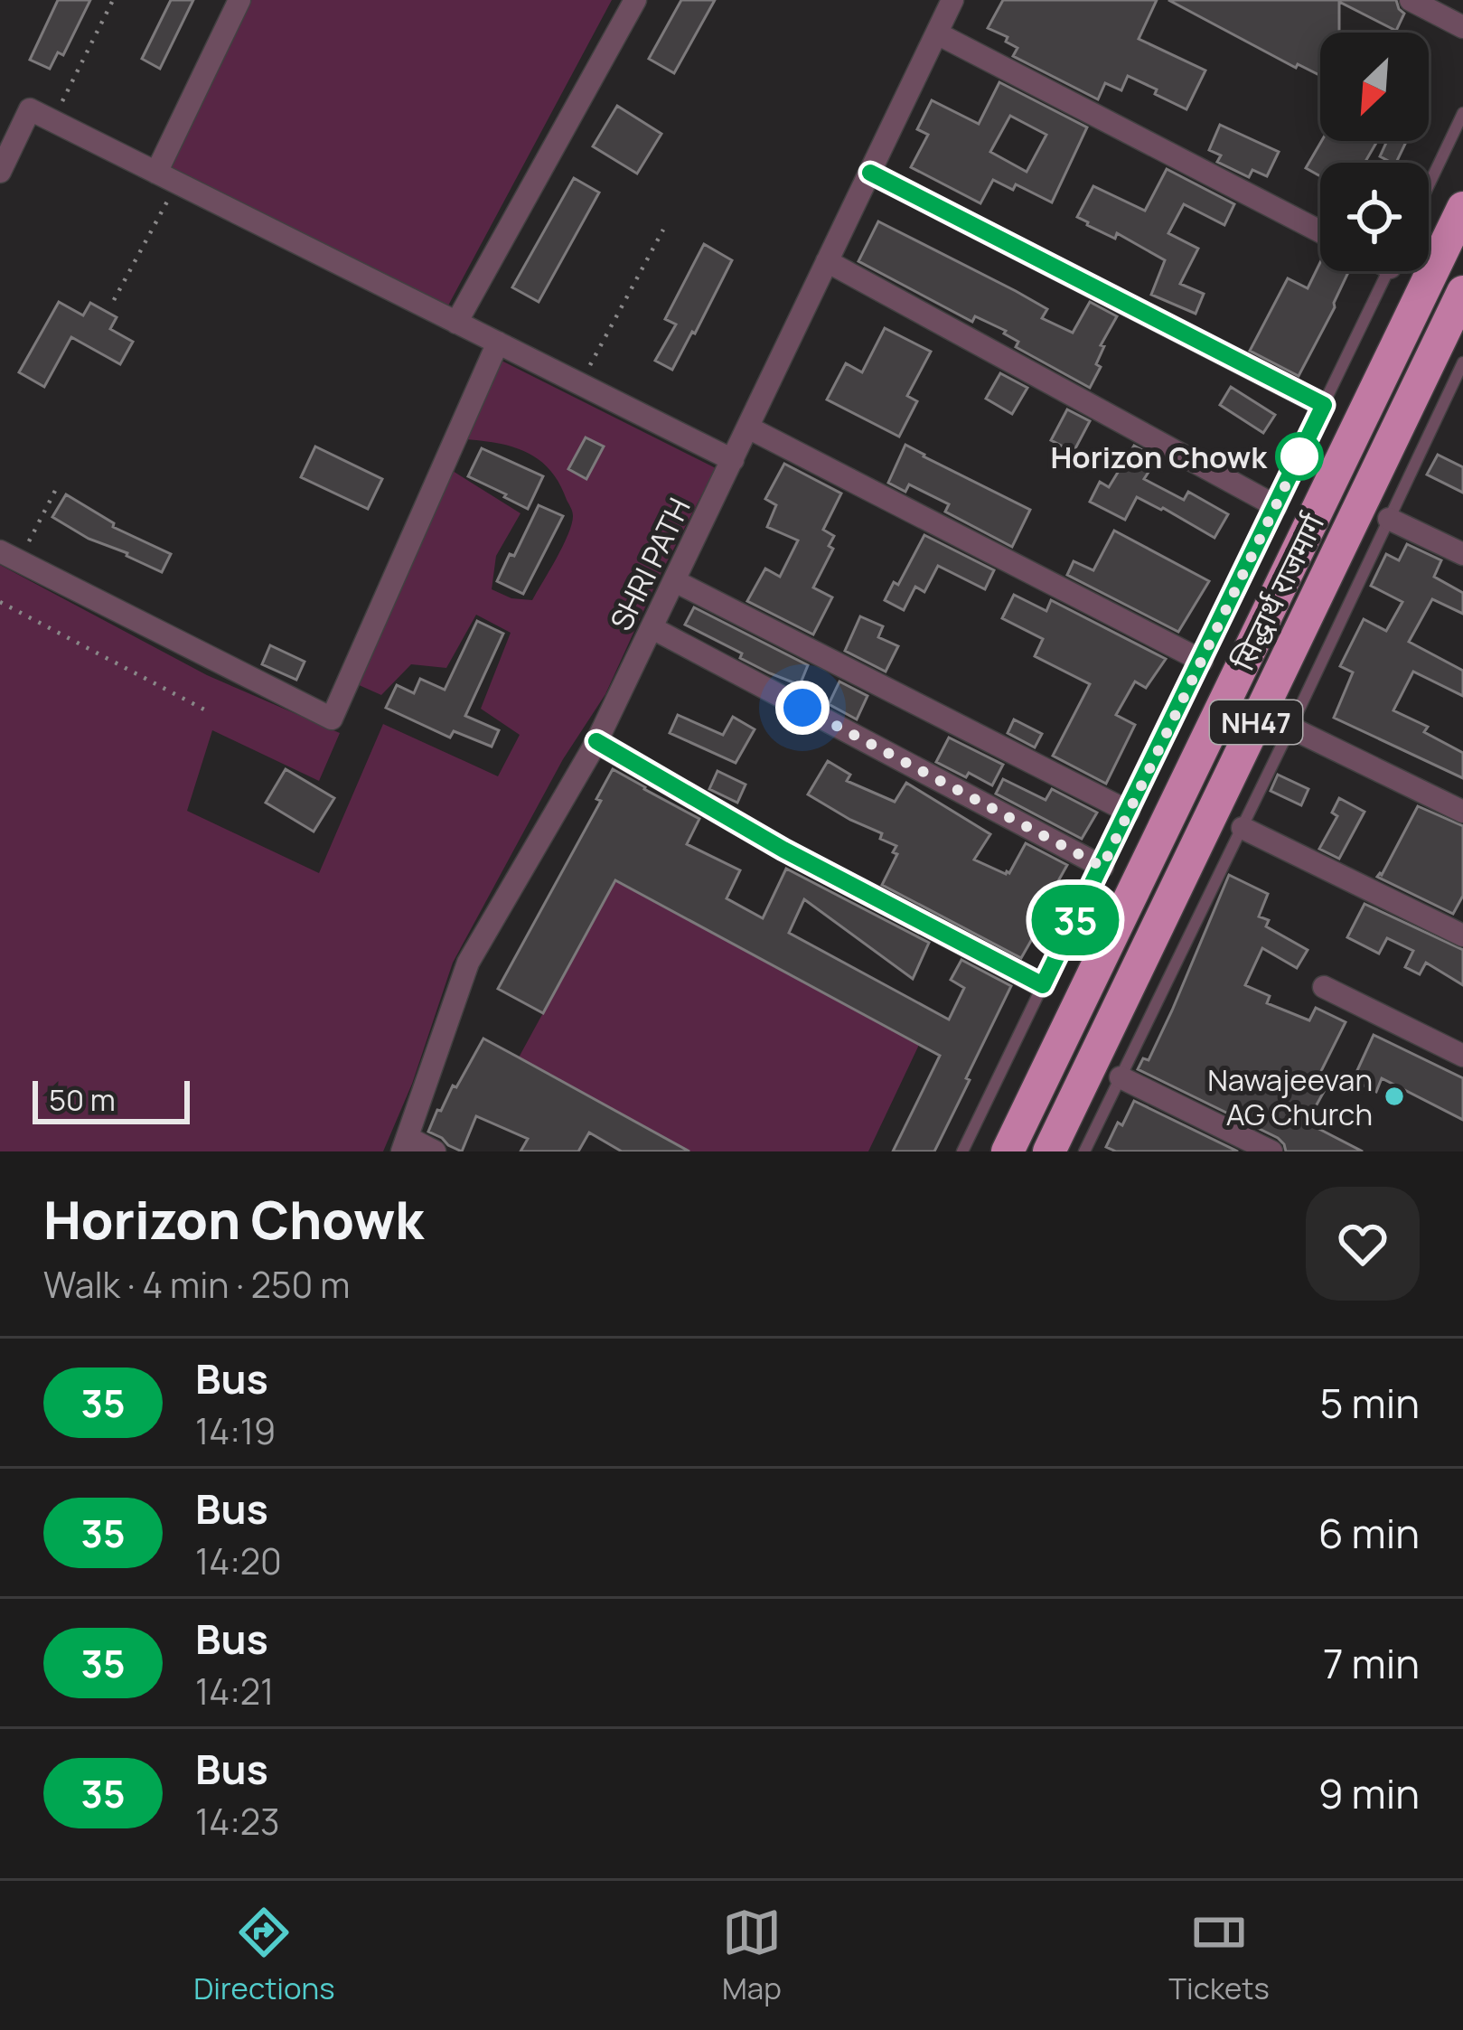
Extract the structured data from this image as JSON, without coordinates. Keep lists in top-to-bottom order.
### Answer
{
  "streets": {
    "highway": ["सिद्धार्थ राजमार्ग", "NH47"],
    "street": ["SHRI PATH"]
  },
  "places": ["Horizon Chowk", "Nawajeevan AG Church"],
  "lines": ["bus line 35"],
  "scale_bar": "50 m",
  "north": "bottom left",
  "page": {
    "on_map": "35",
    "scale": "50 m",
    "heading": ["Horizon Chowk", "Walk · 4 min · 250 m"],
    "list": [
      {
        "mark": "35",
        "name": "Bus",
        "note": "14:19",
        "value": "5 min"
      },
      {
        "mark": "35",
        "name": "Bus",
        "note": "14:20",
        "value": "6 min"
      },
      {
        "mark": "35",
        "name": "Bus",
        "note": "14:21",
        "value": "7 min"
      },
      {
        "mark": "35",
        "name": "Bus",
        "note": "14:23",
        "value": "9 min"
      }
    ],
    "tabs": ["Directions", "Map", "Tickets"]
  }
}
